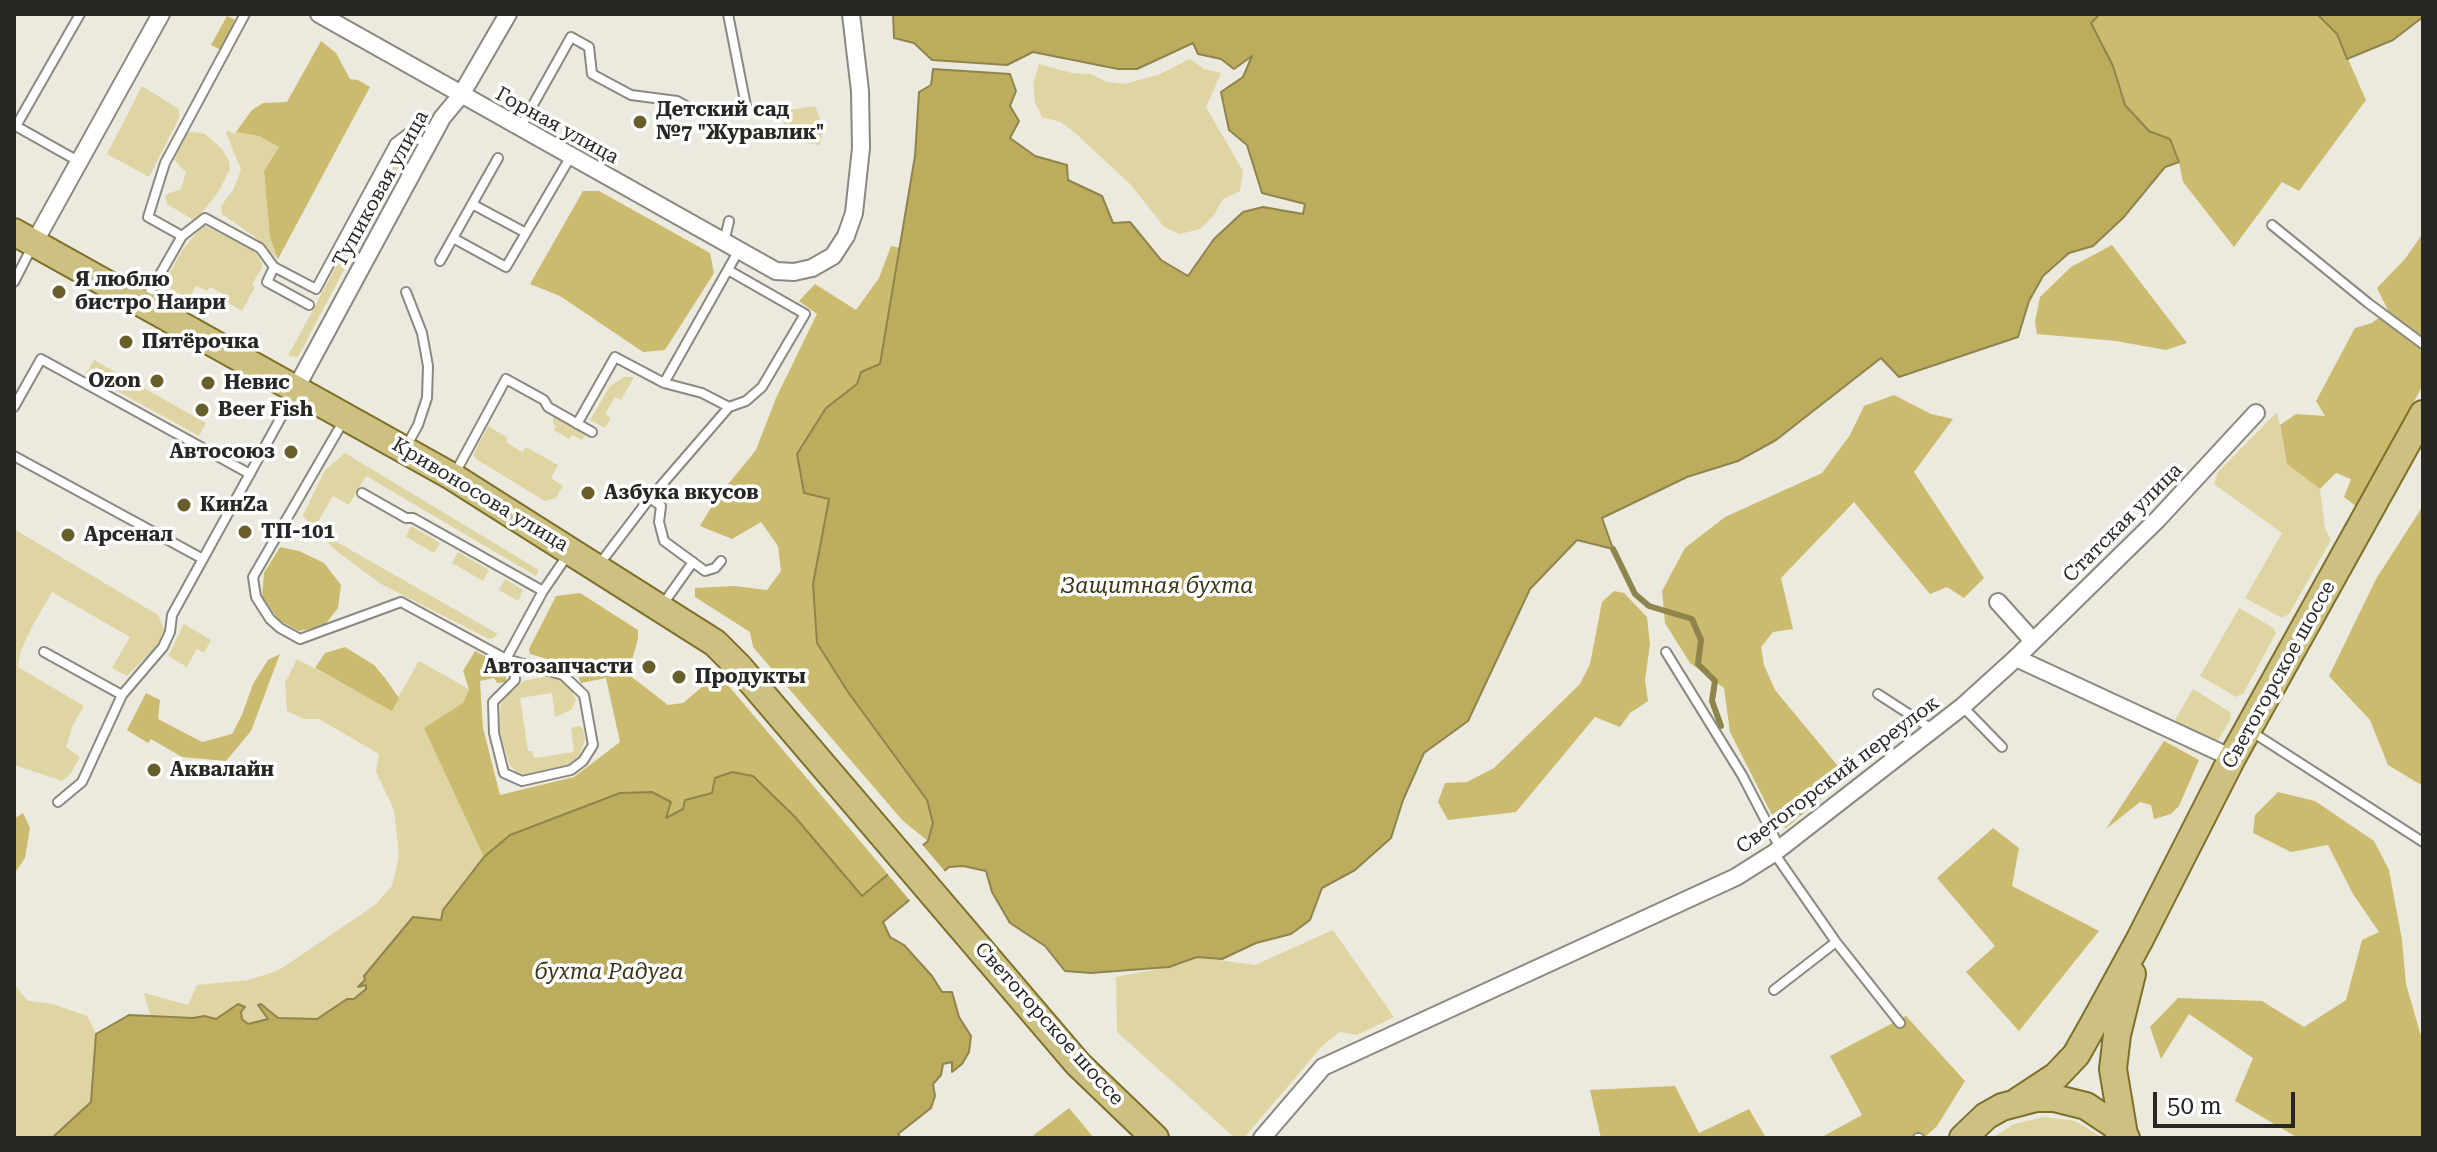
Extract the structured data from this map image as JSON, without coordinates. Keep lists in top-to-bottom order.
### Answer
{
  "streets": {
    "main road": ["Кривоносова улица", "Светогорское шоссе"],
    "street": [
      "Горная улица",
      "Тупиковая улица",
      "Статская улица",
      "Светогорский переулок"
    ]
  },
  "crossings": [
    ["Горная улица", "Тупиковая улица"],
    ["Тупиковая улица", "Кривоносова улица"],
    ["Кривоносова улица", "Светогорское шоссе"],
    ["Статская улица", "Светогорский переулок"]
  ],
  "water": ["Защитная бухта", "бухта Радуга"],
  "places": [
    "Детский сад №7 \"Журавлик\"",
    "Я люблю бистро Наири",
    "Пятёрочка",
    "Ozon",
    "Невис",
    "Beer Fish",
    "Автосоюз",
    "Азбука вкусов",
    "КинZa",
    "ТП-101",
    "Арсенал",
    "Автозапчасти",
    "Продукты",
    "Аквалайн"
  ],
  "scale_bar": "50 m"
}
